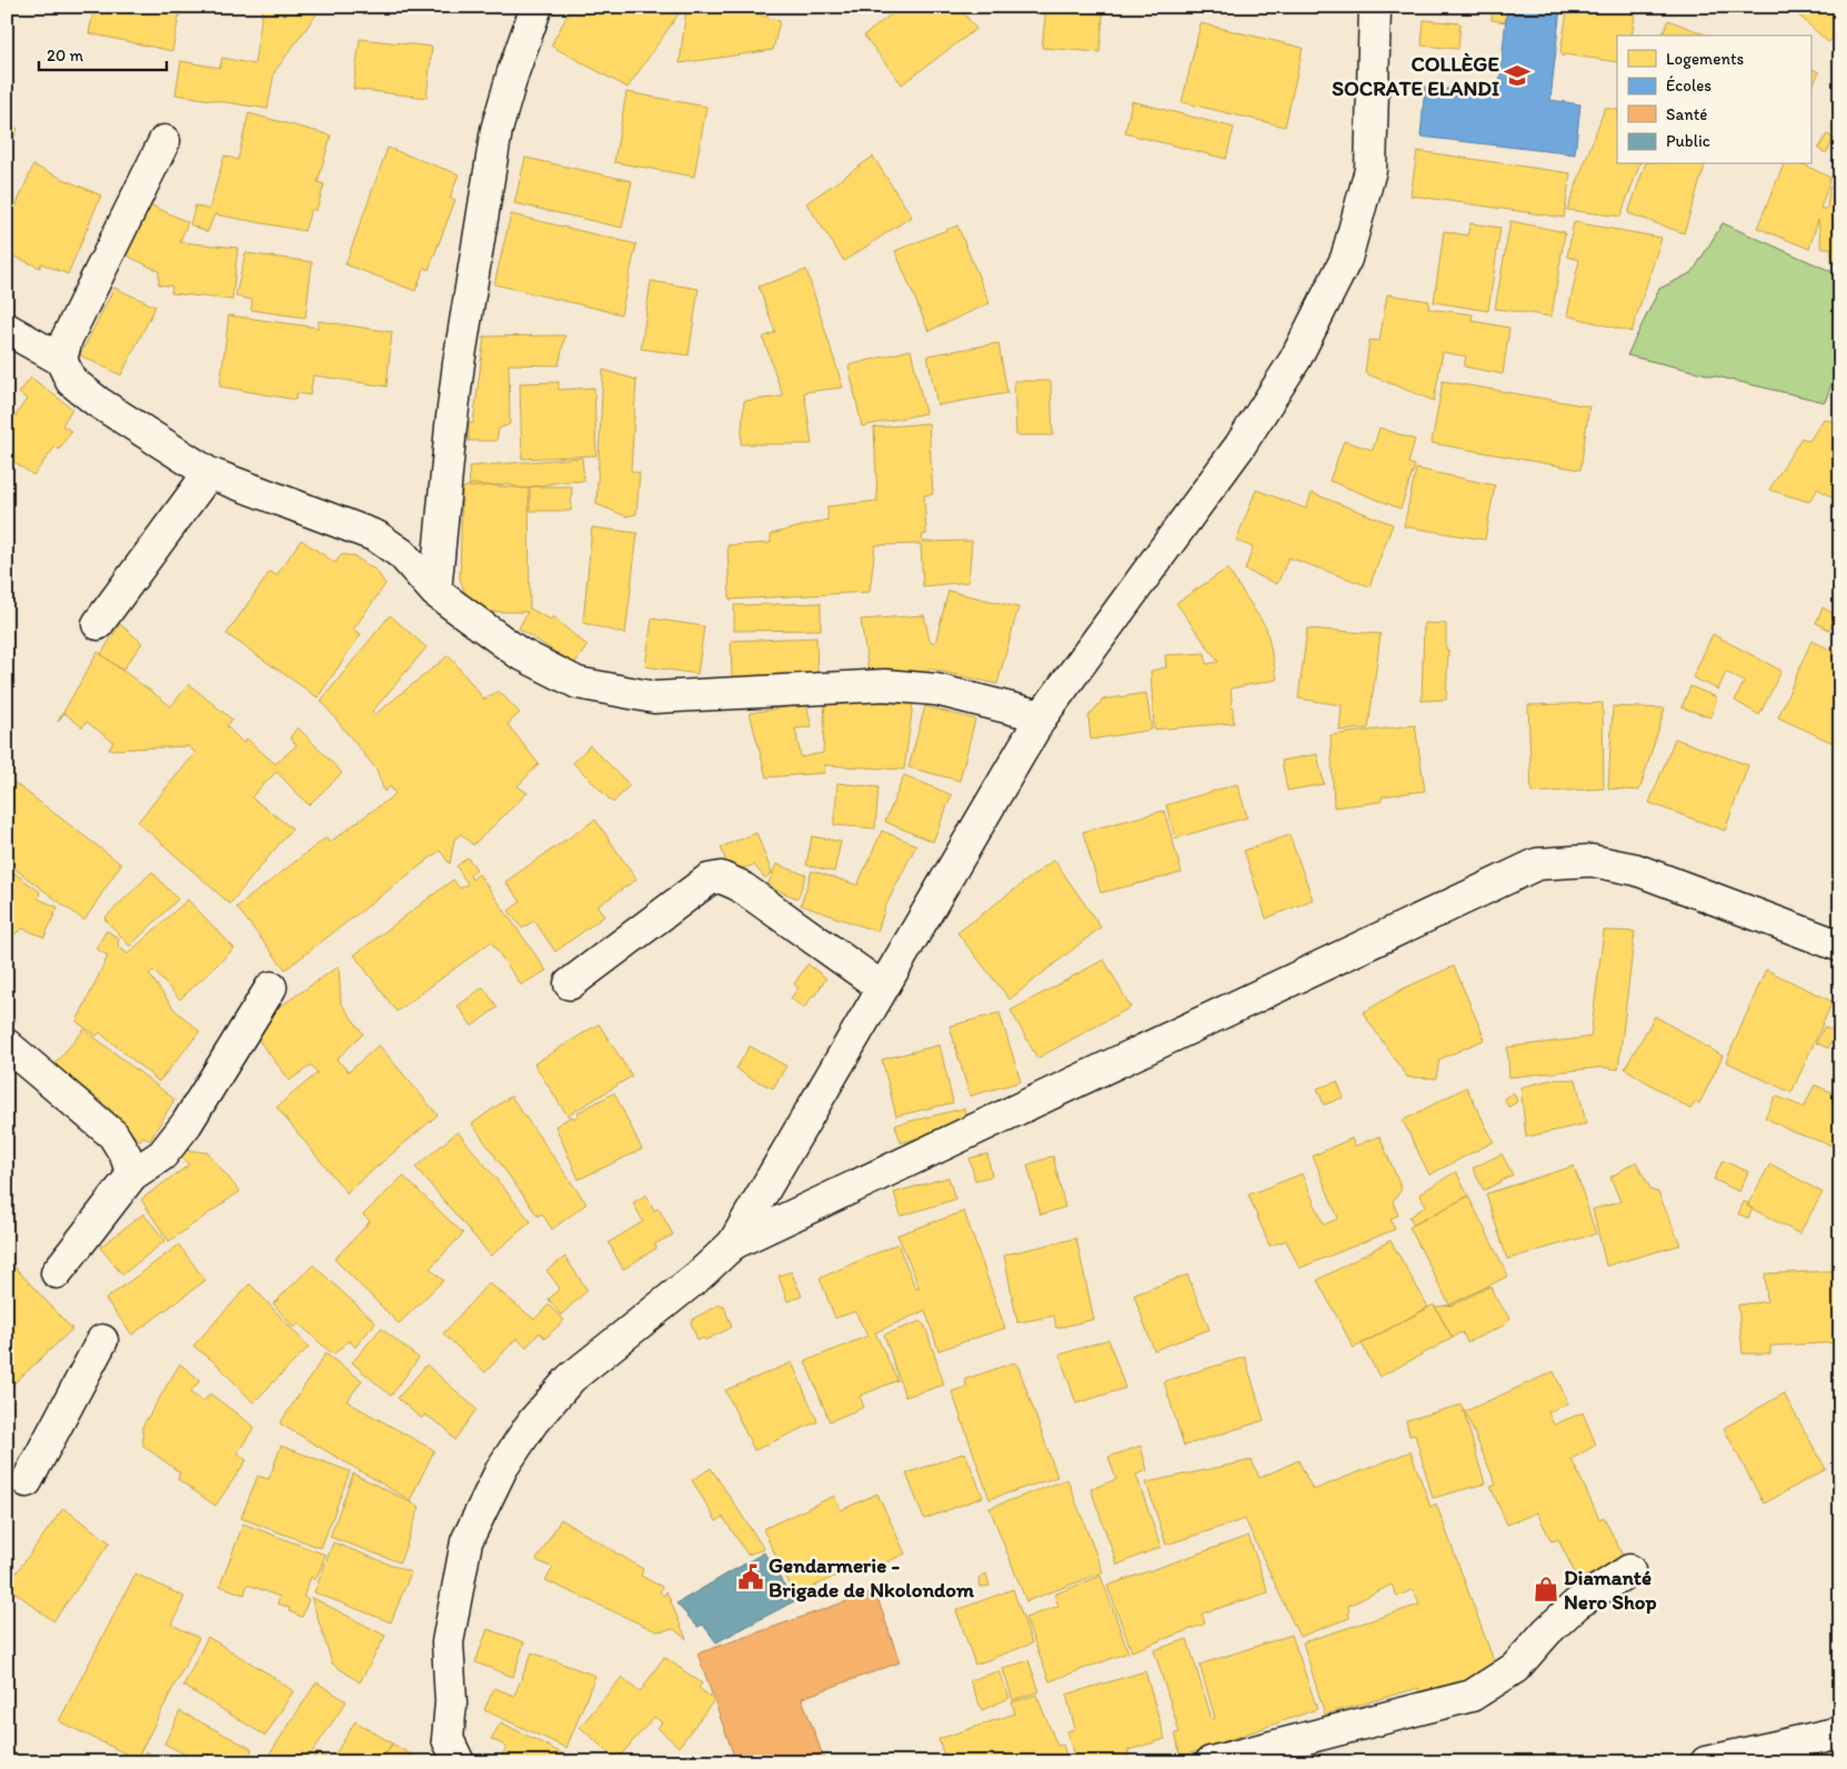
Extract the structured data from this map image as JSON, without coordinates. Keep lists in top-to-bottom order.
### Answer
{
  "places": {
    "school or university": ["COLLÈGE SOCRATE ELANDI"],
    "public building": ["Gendarmerie - Brigade de Nkolondom"],
    "shop": ["Diamanté Nero Shop"]
  },
  "legend": [
    "Logements",
    "Écoles",
    "Santé",
    "Public"
  ],
  "scale_bar": "20 m"
}
